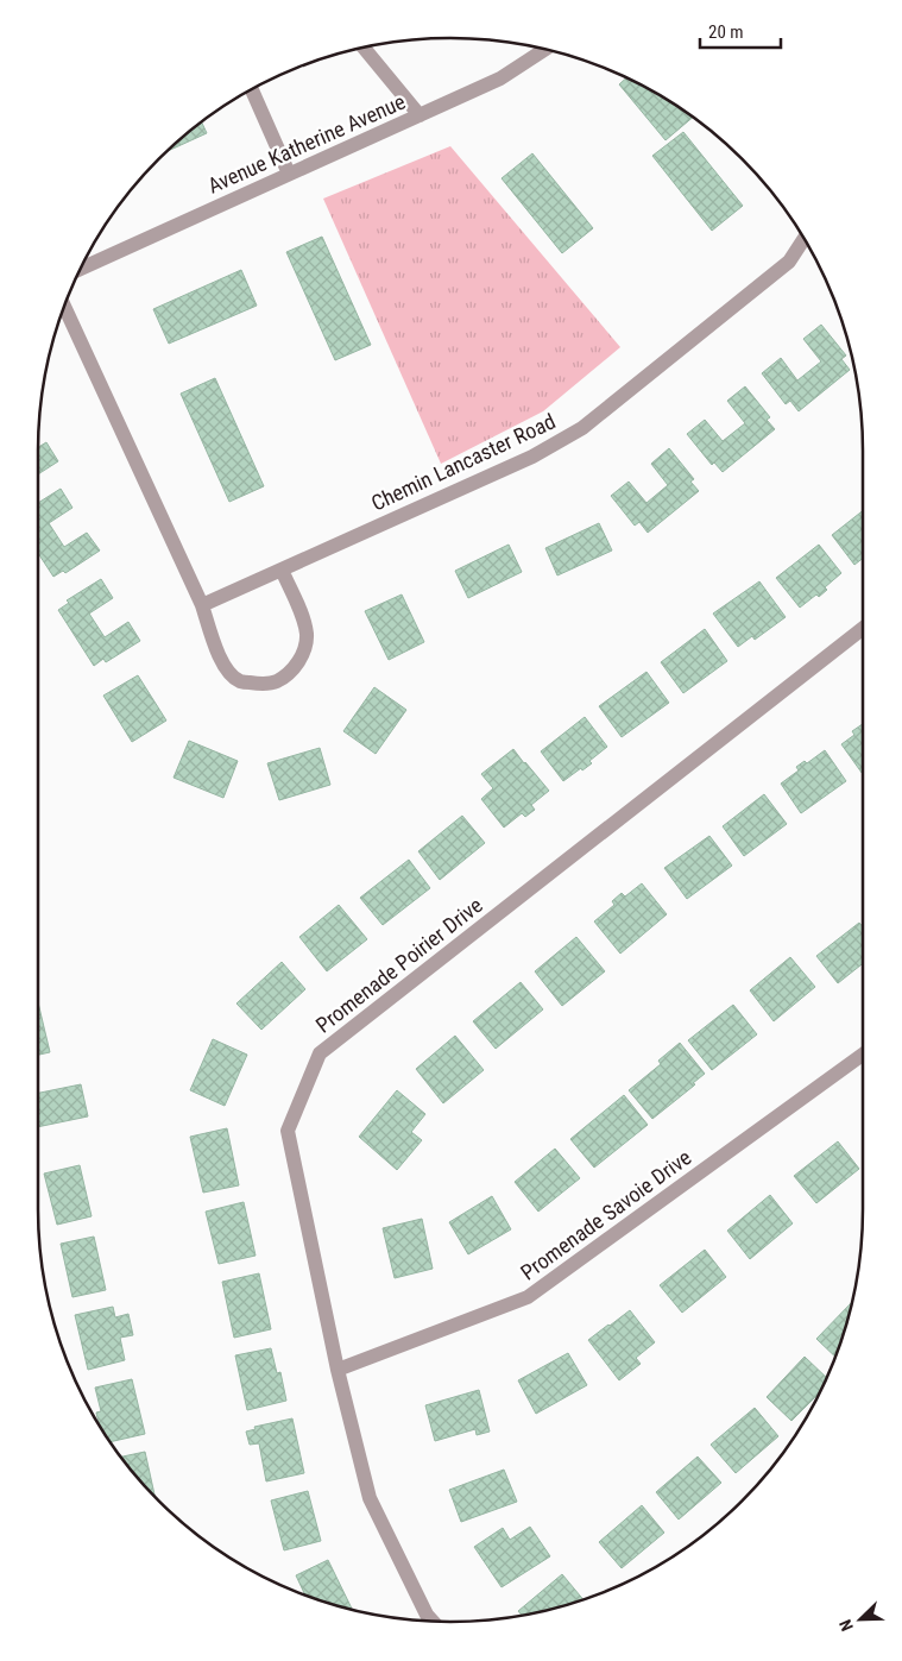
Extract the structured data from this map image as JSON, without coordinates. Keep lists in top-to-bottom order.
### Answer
{
  "streets": {
    "street": [
      "Avenue Katherine Avenue",
      "Chemin Lancaster Road",
      "Promenade Poirier Drive",
      "Promenade Savoie Drive"
    ]
  },
  "crossings": [
    ["Promenade Poirier Drive", "Promenade Savoie Drive"]
  ],
  "scale_bar": "20 m",
  "north": "bottom left"
}
